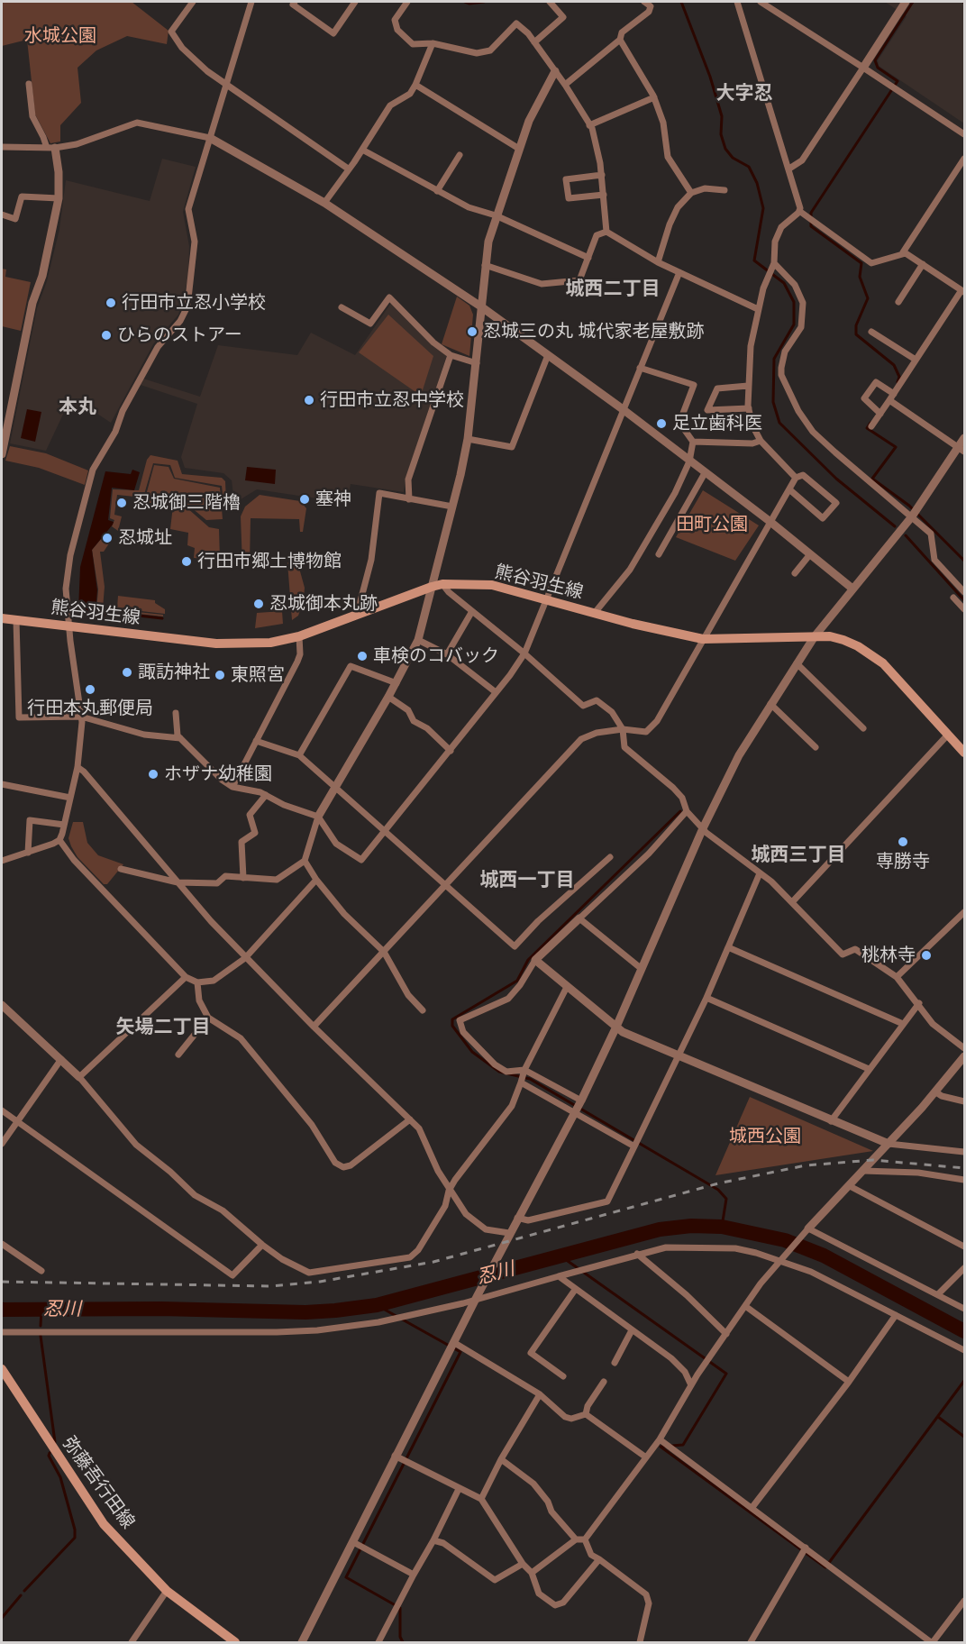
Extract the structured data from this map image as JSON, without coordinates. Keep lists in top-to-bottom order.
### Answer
{
  "streets": {
    "main road": ["熊谷羽生線", "弥藤吾行田線"]
  },
  "districts": [
    "大字忍",
    "城西二丁目",
    "本丸",
    "城西三丁目",
    "城西一丁目",
    "矢場二丁目"
  ],
  "water": ["忍川"],
  "parks": ["水城公園", "田町公園", "城西公園"],
  "places": [
    "行田市立忍小学校",
    "忍城三の丸 城代家老屋敷跡",
    "ひらのストアー",
    "行田市立忍中学校",
    "足立歯科医",
    "塞神",
    "忍城御三階櫓",
    "忍城址",
    "行田市郷土博物館",
    "忍城御本丸跡",
    "車検のコバック",
    "諏訪神社",
    "東照宮",
    "行田本丸郵便局",
    "ホザナ幼稚園",
    "専勝寺",
    "桃林寺"
  ]
}
